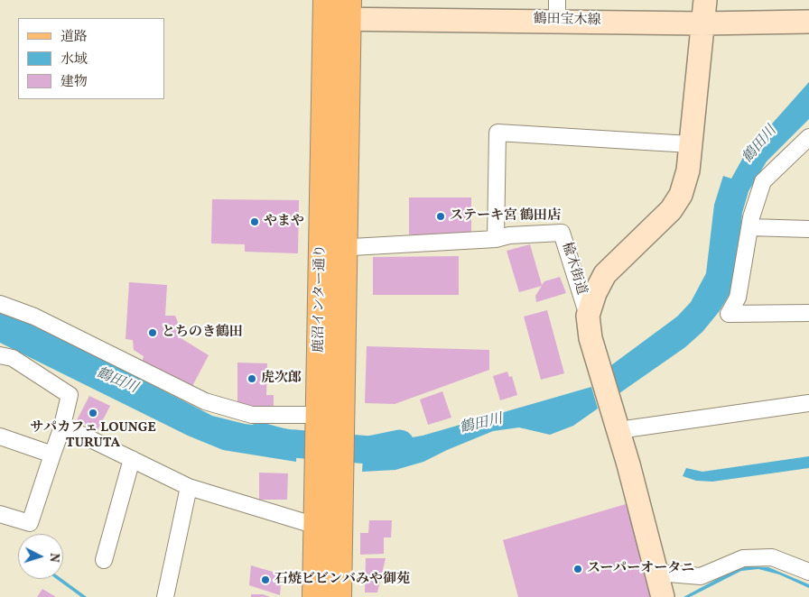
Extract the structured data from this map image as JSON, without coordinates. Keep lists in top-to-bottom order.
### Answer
{
  "streets": {
    "main road": ["鹿沼インター通り"],
    "street": ["鶴田宝木線", "楡木街道"]
  },
  "crossings": [
    ["鶴田宝木線", "鹿沼インター通り"]
  ],
  "water": ["鶴田川"],
  "places": [
    "ステーキ宮 鶴田店",
    "やまや",
    "とちのき鶴田",
    "虎次郎",
    "サパカフェ LOUNGE TURUTA",
    "スーパーオータニ",
    "石焼ビビンバみや御苑"
  ],
  "legend": ["道路", "水域", "建物"],
  "north": "right"
}
